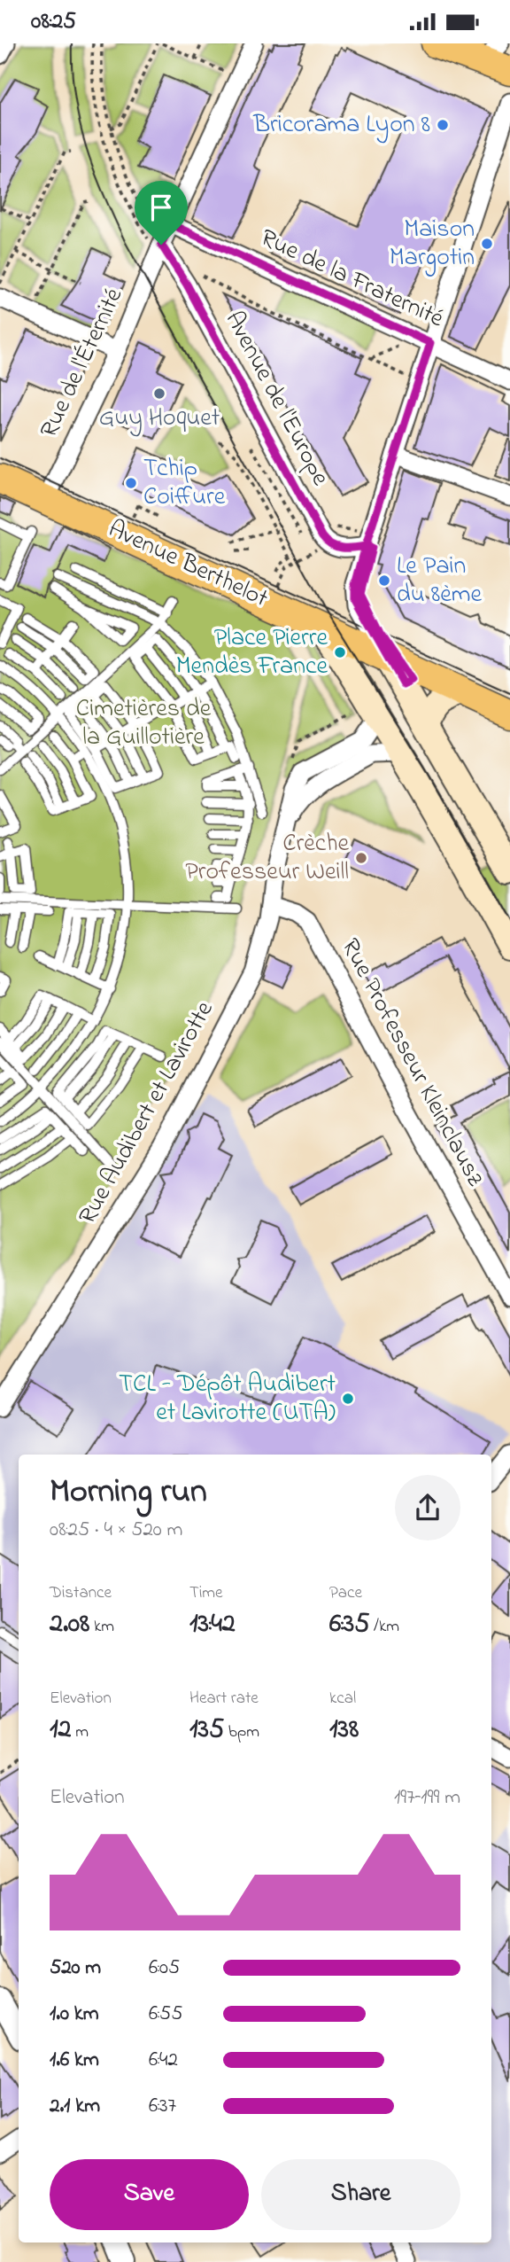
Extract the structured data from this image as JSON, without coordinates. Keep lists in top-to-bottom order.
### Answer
{
  "streets": {
    "main road": ["Avenue Berthelot"],
    "street": [
      "Rue de la Fraternité",
      "Rue de l'Éternité",
      "Avenue de l'Europe",
      "Rue Professeur Kleinclausz",
      "Rue Audibert et Lavirotte"
    ]
  },
  "crossings": [
    ["Rue de la Fraternité", "Rue de l'Éternité"],
    ["Rue de la Fraternité", "Avenue de l'Europe"],
    ["Rue de l'Éternité", "Avenue de l'Europe"],
    ["Rue de l'Éternité", "Avenue Berthelot"],
    ["Rue Professeur Kleinclausz", "Rue Audibert et Lavirotte"]
  ],
  "parks": ["Cimetières de la Guillotière"],
  "places": [
    "Bricorama Lyon 8",
    "Maison Margotin",
    "Guy Hoquet",
    "Tchip Coiffure",
    "Le Pain du 8ème",
    "Place Pierre Mendès France",
    "Crèche Professeur Weill",
    "TCL - Dépôt Audibert et Lavirotte (UTA)"
  ],
  "page": {
    "status": "08:25",
    "heading": ["Morning run", "08:25 · 4 × 520 m"],
    "stats": [
      ["Distance", "2.08 km"],
      ["Time", "13:42"],
      ["Pace", "6:35 /km"],
      ["Elevation", "12 m"],
      ["Heart rate", "135 bpm"],
      ["kcal", "138"]
    ],
    "chart": ["Elevation", "197–199 m"],
    "list": [
      {
        "name": "520 m",
        "note": "6:05"
      },
      {
        "name": "1.0 km",
        "note": "6:55"
      },
      {
        "name": "1.6 km",
        "note": "6:42"
      },
      {
        "name": "2.1 km",
        "note": "6:37"
      }
    ],
    "buttons": ["Save", "Share"]
  }
}
